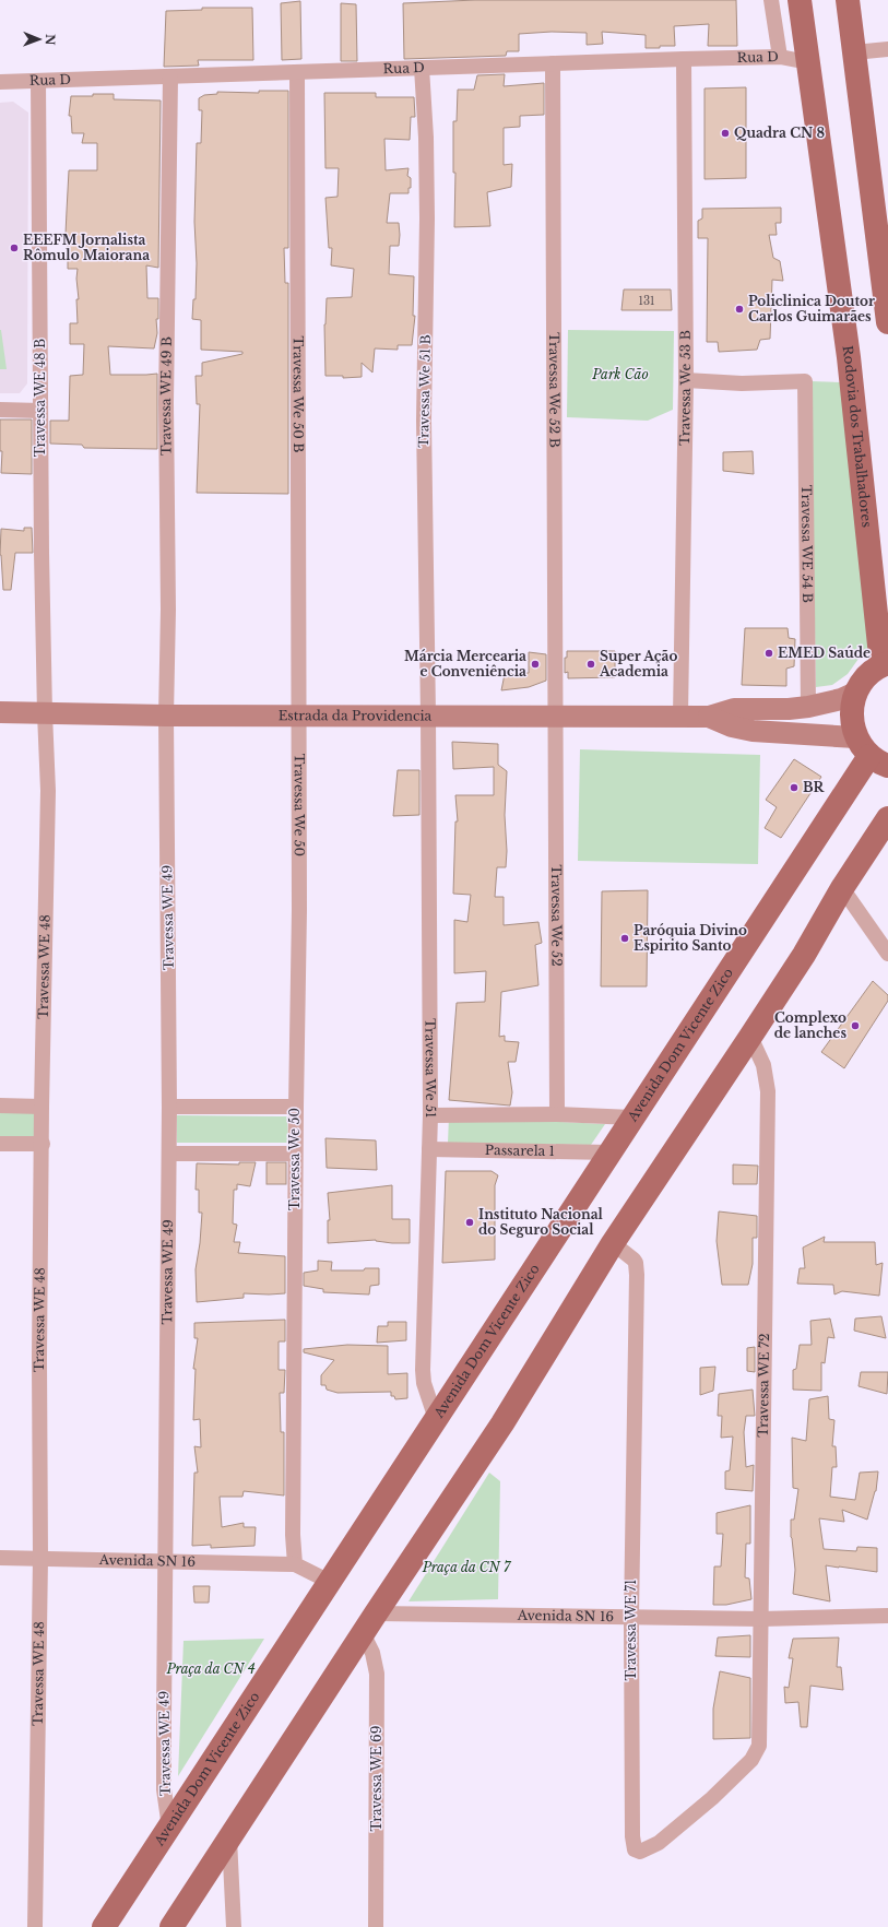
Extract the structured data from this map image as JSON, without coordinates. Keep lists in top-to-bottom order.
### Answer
{
  "streets": {
    "main road": ["Rodovia dos Trabalhadores", "Estrada da Providencia", "Avenida Dom Vicente Zico"],
    "street": [
      "Rua D",
      "Travessa We 53 B",
      "Travessa We 52 B",
      "Travessa We 51 B",
      "Travessa We 50 B",
      "Travessa WE 49 B",
      "Travessa WE 48 B",
      "Travessa WE 54 B",
      "Travessa We 50",
      "Travessa We 52",
      "Travessa WE 49",
      "Travessa WE 48",
      "Travessa We 51",
      "Passarela 1",
      "Travessa WE 72",
      "Avenida SN 16",
      "Travessa WE 71",
      "Travessa WE 69"
    ]
  },
  "crossings": [
    ["Rua D", "Travessa We 53 B"],
    ["Rua D", "Travessa We 52 B"],
    ["Rua D", "Travessa We 51 B"],
    ["Rua D", "Travessa We 50 B"],
    ["Rua D", "Travessa WE 49 B"],
    ["Rua D", "Travessa WE 48 B"],
    ["Rua D", "Rodovia dos Trabalhadores"],
    ["Travessa We 53 B", "Travessa WE 54 B"],
    ["Travessa We 53 B", "Estrada da Providencia"],
    ["Travessa We 52 B", "Estrada da Providencia"],
    ["Travessa We 52 B", "Travessa We 52"],
    ["Travessa We 51 B", "Estrada da Providencia"],
    ["Travessa We 51 B", "Travessa We 51"],
    ["Travessa We 50 B", "Estrada da Providencia"],
    ["Travessa We 50 B", "Travessa We 50"],
    ["Travessa WE 49 B", "Estrada da Providencia"],
    ["Travessa WE 49 B", "Travessa WE 49"],
    ["Travessa WE 48 B", "Estrada da Providencia"],
    ["Travessa WE 48 B", "Travessa WE 48"],
    ["Travessa WE 54 B", "Estrada da Providencia"],
    ["Estrada da Providencia", "Travessa We 50"],
    ["Estrada da Providencia", "Travessa We 52"],
    ["Estrada da Providencia", "Travessa WE 49"],
    ["Estrada da Providencia", "Travessa WE 48"],
    ["Estrada da Providencia", "Avenida Dom Vicente Zico"],
    ["Estrada da Providencia", "Travessa We 51"],
    ["Travessa We 50", "Avenida SN 16"],
    ["Travessa WE 49", "Avenida Dom Vicente Zico"],
    ["Travessa WE 49", "Avenida SN 16"],
    ["Travessa WE 48", "Avenida SN 16"],
    ["Avenida Dom Vicente Zico", "Travessa We 51"],
    ["Avenida Dom Vicente Zico", "Passarela 1"],
    ["Travessa We 51", "Passarela 1"],
    ["Travessa WE 72", "Avenida SN 16"],
    ["Travessa WE 72", "Travessa WE 71"],
    ["Avenida SN 16", "Travessa WE 71"],
    ["Avenida SN 16", "Travessa WE 69"]
  ],
  "parks": ["Park Cão", "Praça da CN 7", "Praça da CN 4"],
  "places": [
    "Quadra CN 8",
    "EEEFM Jornalista Rômulo Maiorana",
    "Policlinica Doutor Carlos Guimarães",
    "EMED Saúde",
    "Márcia Mercearia e Conveniência",
    "Super Ação Academia",
    "BR",
    "Paróquia Divino Espirito Santo",
    "Complexo de lanches",
    "Instituto Nacional do Seguro Social"
  ],
  "house_numbers": ["131"],
  "north": "right"
}
